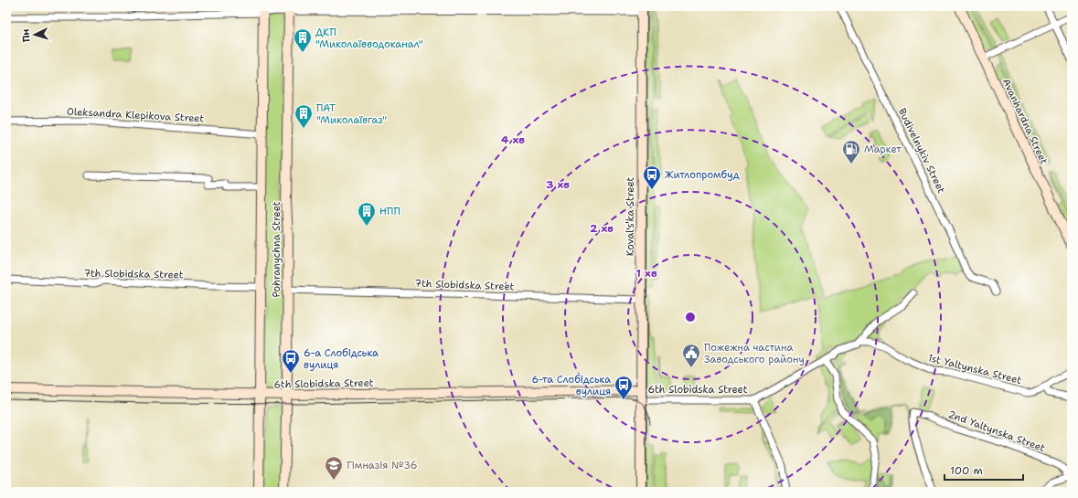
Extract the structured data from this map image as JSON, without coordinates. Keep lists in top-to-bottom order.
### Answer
{
  "streets": {
    "street": [
      "Oleksandra Klepikova Street",
      "Avanhardna Street",
      "Budivelnykiv Street",
      "Koval's'ka Street",
      "Pohranychna Street",
      "7th Slobidska Street",
      "1st Yaltynska Street",
      "6th Slobidska Street",
      "2nd Yaltynska Street"
    ]
  },
  "crossings": [
    ["Oleksandra Klepikova Street", "Pohranychna Street"],
    ["Koval's'ka Street", "7th Slobidska Street"],
    ["Koval's'ka Street", "6th Slobidska Street"],
    ["Pohranychna Street", "7th Slobidska Street"],
    ["Pohranychna Street", "6th Slobidska Street"]
  ],
  "places": {
    "building": ["ДКП \"Миколаївводоканал\"", "ПАТ \"Миколаївгаз\"", "НПП"],
    "fuel station": ["Маркет"],
    "bus stop": ["Житлопромбуд", "6-а Слобідська вулиця", "6-та Слобідська вулиця"],
    "public building": ["Пожежна частина Заводського району"],
    "school or university": ["Гімназія №36"]
  },
  "scale_bar": "100 m",
  "north": "left",
  "rings": [
    "4 хв",
    "3 хв",
    "2 хв",
    "1 хв"
  ]
}
